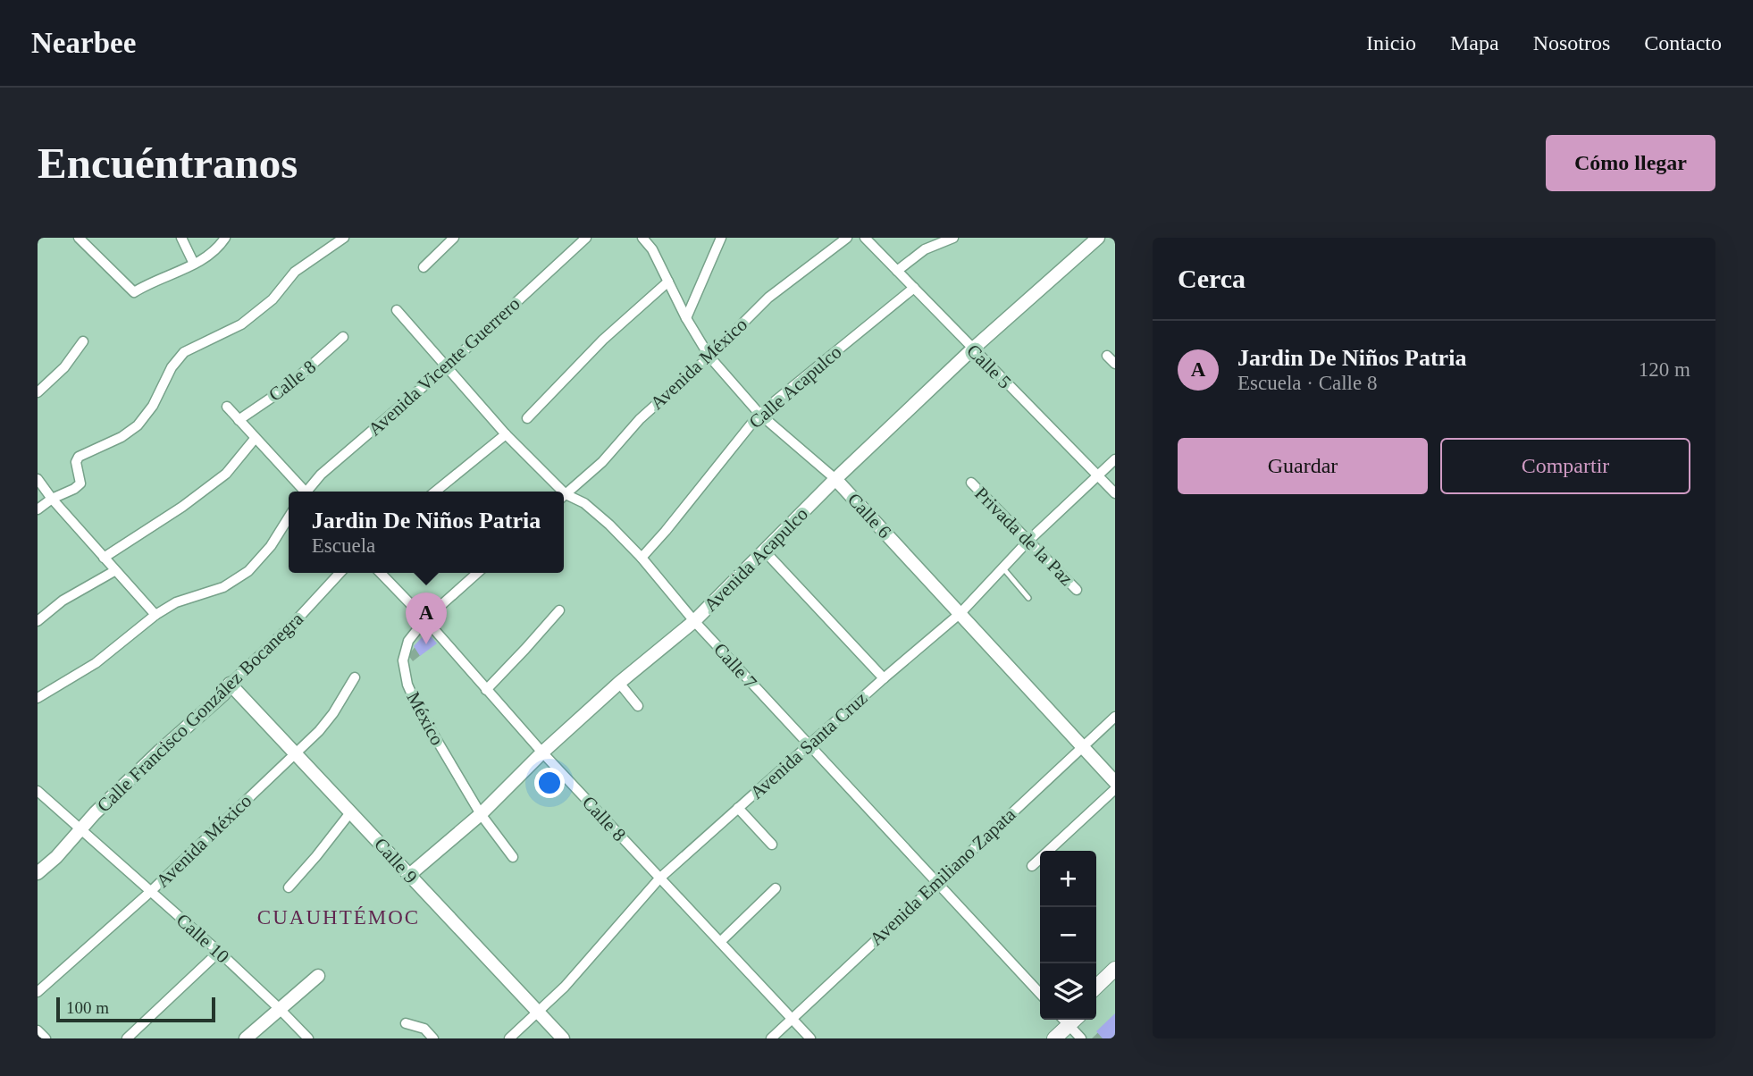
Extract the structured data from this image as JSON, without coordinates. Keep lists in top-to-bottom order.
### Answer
{
  "streets": {
    "street": [
      "Avenida México",
      "Avenida Vicente Guerrero",
      "Calle 5",
      "Calle 8",
      "Calle Acapulco",
      "Calle 6",
      "Privada de la Paz",
      "Avenida Acapulco",
      "Calle 7",
      "Calle Francisco González Bocanegra",
      "México",
      "Avenida Santa Cruz",
      "Calle 9",
      "Avenida Emiliano Zapata",
      "Calle 10"
    ]
  },
  "crossings": [
    ["Avenida México", "Calle 6"],
    ["Avenida México", "Calle 9"],
    ["Avenida México", "Calle 10"],
    ["Avenida Vicente Guerrero", "Calle 7"],
    ["Calle 5", "Calle Acapulco"],
    ["Calle 5", "Avenida Acapulco"],
    ["Calle 5", "Avenida Santa Cruz"],
    ["Calle 8", "Avenida Acapulco"],
    ["Calle 8", "México"],
    ["Calle 8", "Avenida Santa Cruz"],
    ["Calle 8", "Avenida Emiliano Zapata"],
    ["Calle Acapulco", "Calle 6"],
    ["Calle Acapulco", "Calle 7"],
    ["Calle 6", "Avenida Acapulco"],
    ["Calle 6", "Avenida Santa Cruz"],
    ["Calle 6", "Avenida Emiliano Zapata"],
    ["Privada de la Paz", "Avenida Santa Cruz"],
    ["Avenida Acapulco", "Calle 7"],
    ["Avenida Acapulco", "México"],
    ["Avenida Acapulco", "Calle 9"],
    ["Calle 7", "Avenida Santa Cruz"],
    ["Calle 7", "Avenida Emiliano Zapata"],
    ["Calle Francisco González Bocanegra", "Calle 9"],
    ["Calle Francisco González Bocanegra", "Calle 10"],
    ["Avenida Santa Cruz", "Calle 9"]
  ],
  "districts": ["CUAUHTÉMOC"],
  "scale_bar": "100 m",
  "page": {
    "header": "Nearbee",
    "nav": [
      "Inicio",
      "Mapa",
      "Nosotros",
      "Contacto"
    ],
    "buttons": [
      "Cómo llegar",
      ["Guardar", "Compartir"]
    ],
    "title": "Encuéntranos",
    "heading": "Cerca",
    "list": [
      {
        "mark": "A",
        "name": "Jardin De Niños Patria",
        "note": "Escuela · Calle 8",
        "value": "120 m"
      }
    ],
    "popup": ["Jardin De Niños Patria", "Escuela"],
    "pins": "A",
    "map_buttons": ["+", "−"],
    "scale": "100 m"
  }
}
